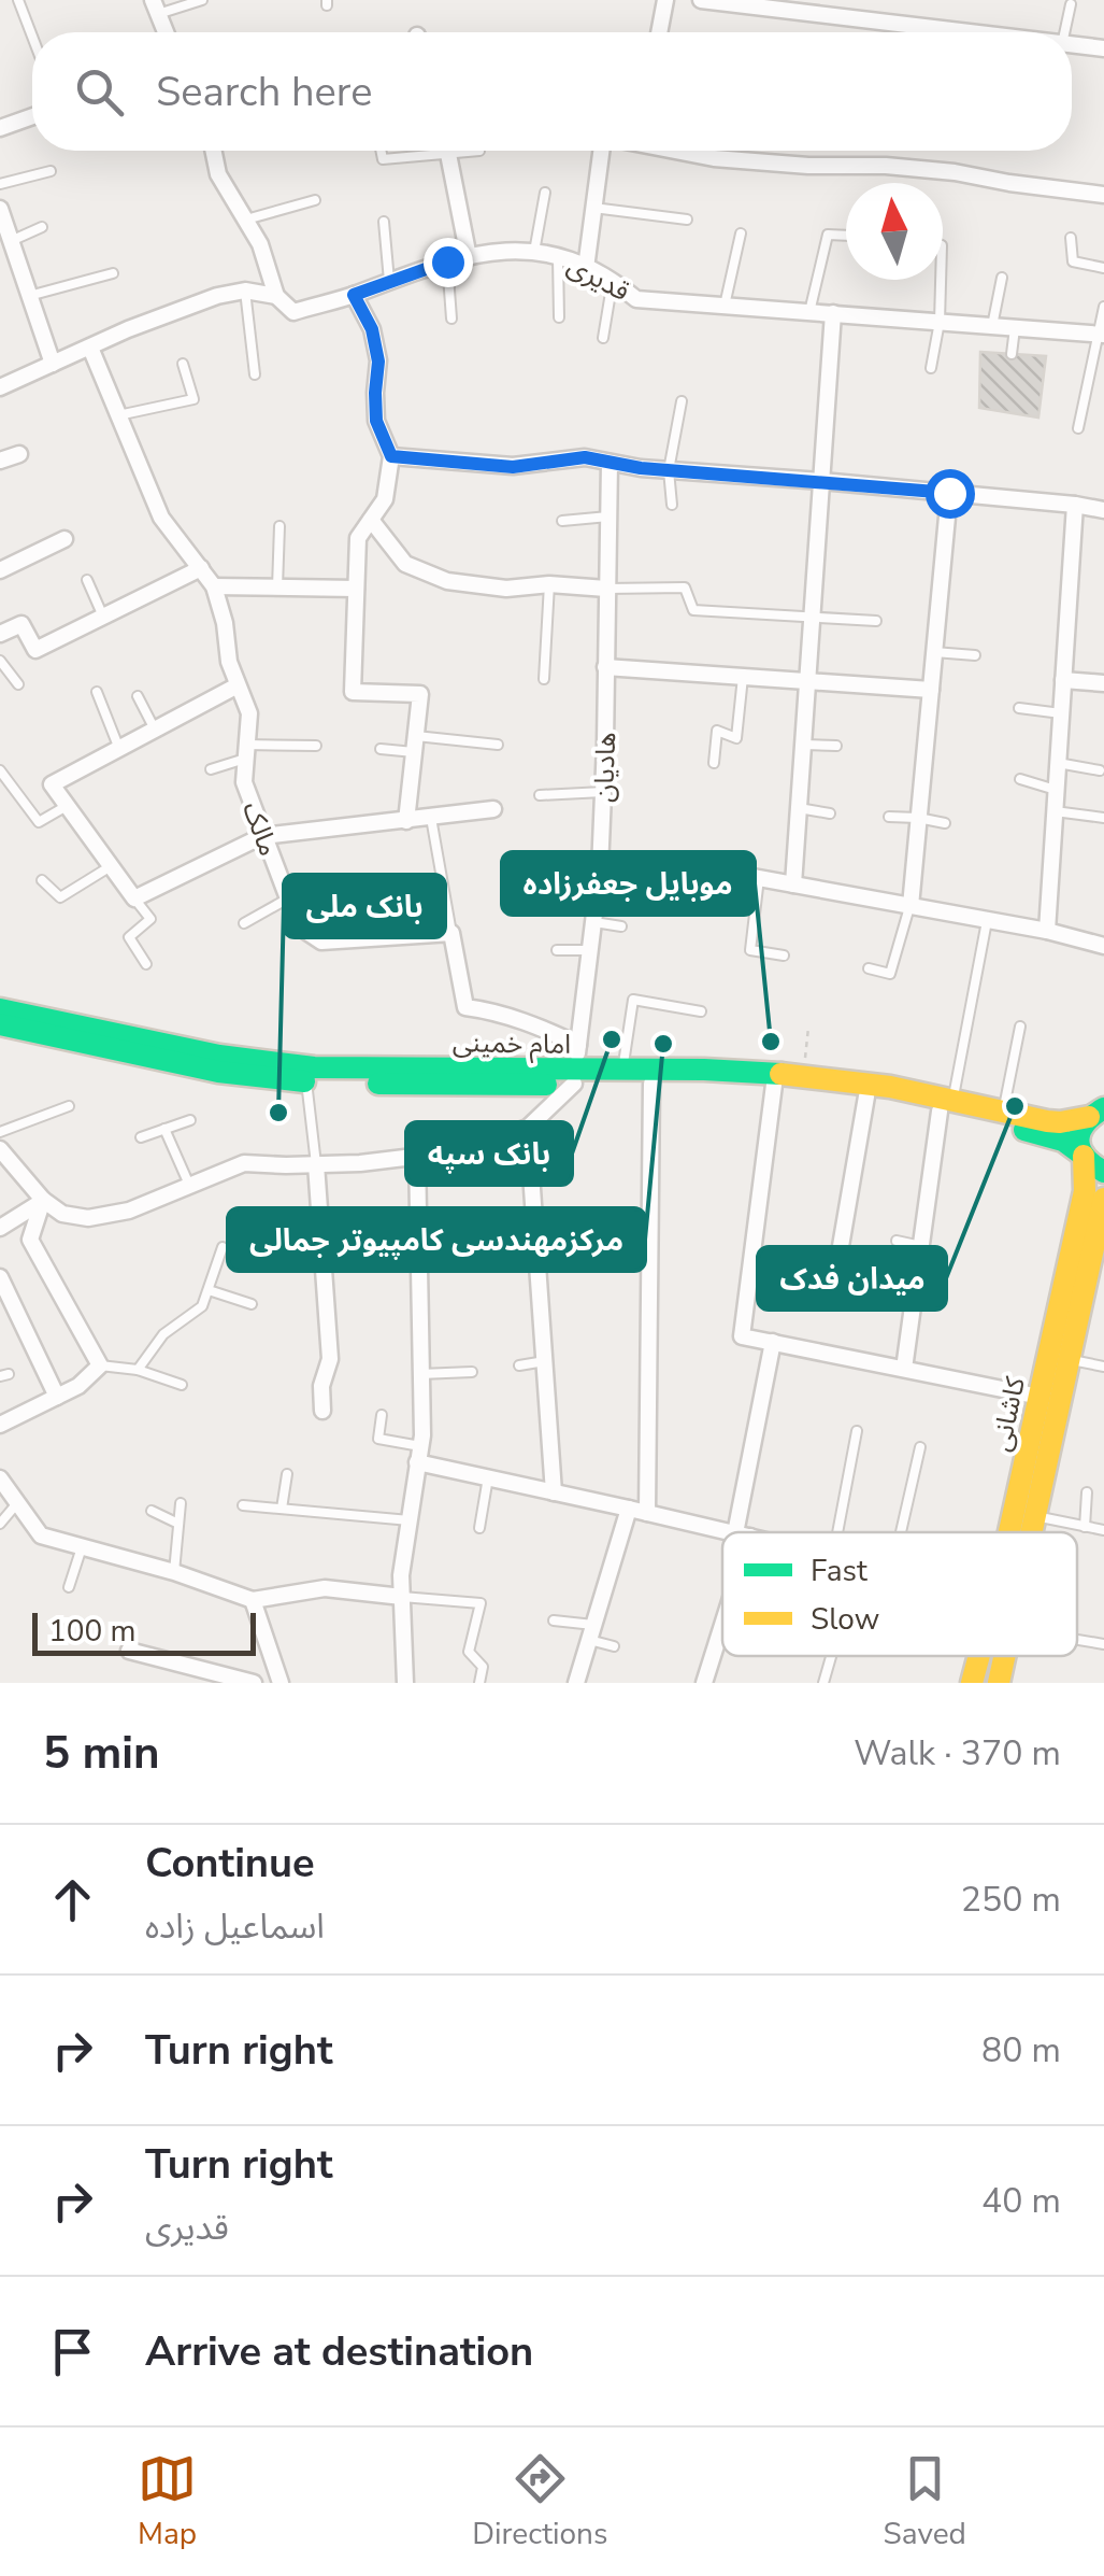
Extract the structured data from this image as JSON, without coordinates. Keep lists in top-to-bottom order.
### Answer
{
  "streets": {
    "main road": ["امام خمینی", "کاشانی"],
    "street": ["قدیری", "هادیان", "مالک"]
  },
  "crossings": [
    ["قدیری", "مالک"],
    ["هادیان", "امام خمینی"],
    ["امام خمینی", "کاشانی"]
  ],
  "places": [
    "بانک سپه",
    "موبایل جعفرزاده",
    "مرکزمهندسی کامپیوتر جمالی",
    "میدان فدک",
    "بانک ملی"
  ],
  "legend": ["Fast", "Slow"],
  "scale_bar": "100 m",
  "north": "top",
  "page": {
    "search": "Search here",
    "scale": "100 m",
    "heading": ["5 min", "Walk · 370 m"],
    "list": [
      ["Continue", "اسماعیل زاده", "250 m"],
      ["Turn right", "80 m"],
      ["Turn right", "قدیری", "40 m"],
      "Arrive at destination"
    ],
    "nav": ["Map", "Directions", "Saved"]
  }
}
